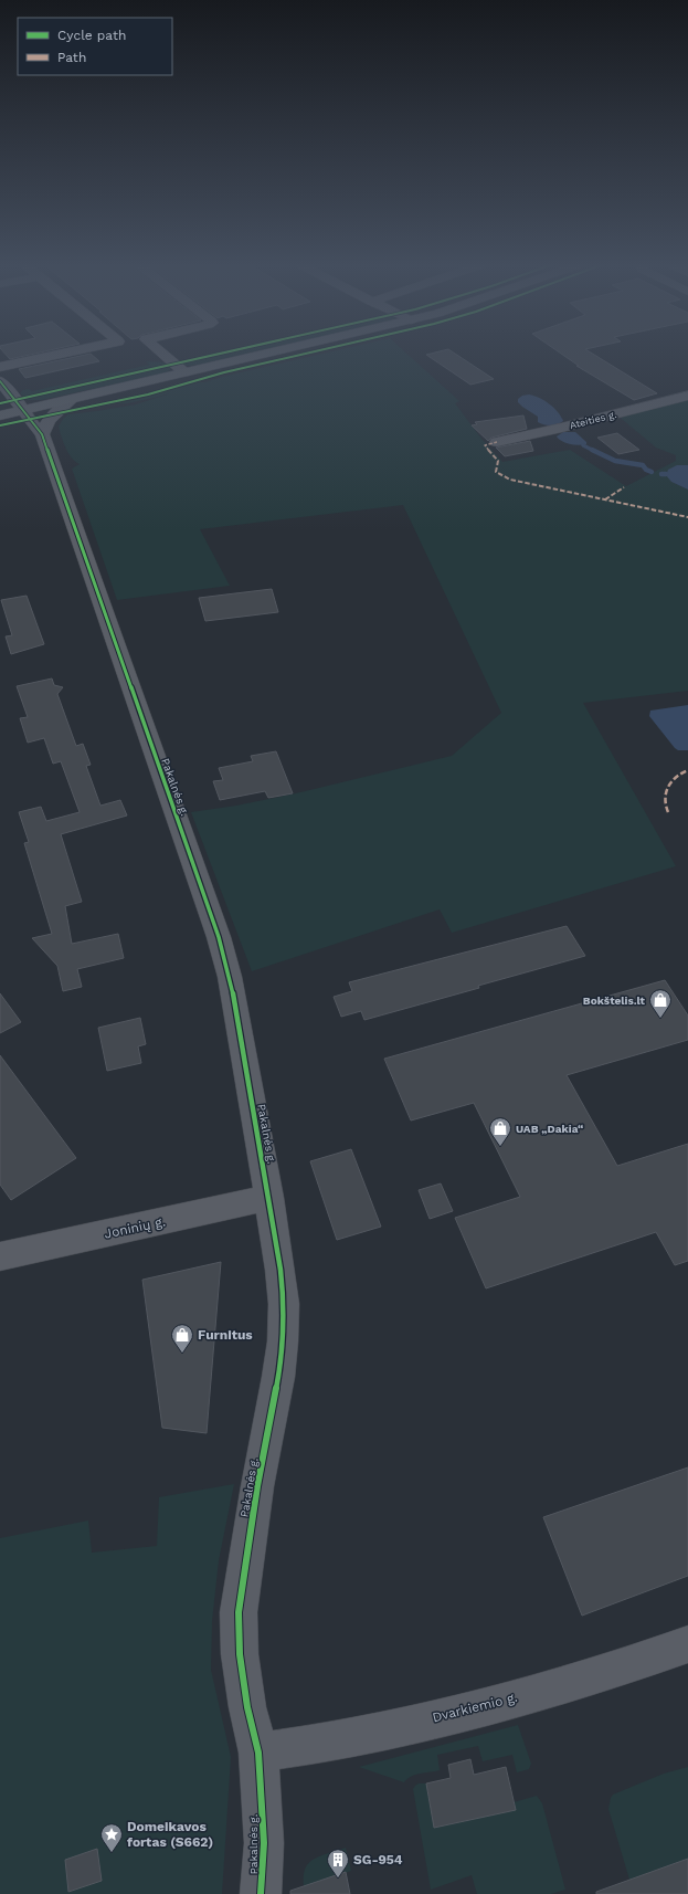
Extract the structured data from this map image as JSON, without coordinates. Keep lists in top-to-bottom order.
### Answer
{
  "streets": {
    "street": [
      "Ateities g.",
      "Pakalnės g.",
      "Joninių g.",
      "Dvarkiemio g."
    ]
  },
  "crossings": [
    ["Pakalnės g.", "Joninių g."],
    ["Pakalnės g.", "Dvarkiemio g."]
  ],
  "places": {
    "shop": ["Bokštelis.lt", "UAB „Dakia“", "Furnitus"],
    "place": ["Domeikavos fortas (S662)"],
    "building": ["SG-954"]
  },
  "legend": ["Cycle path", "Path"]
}
